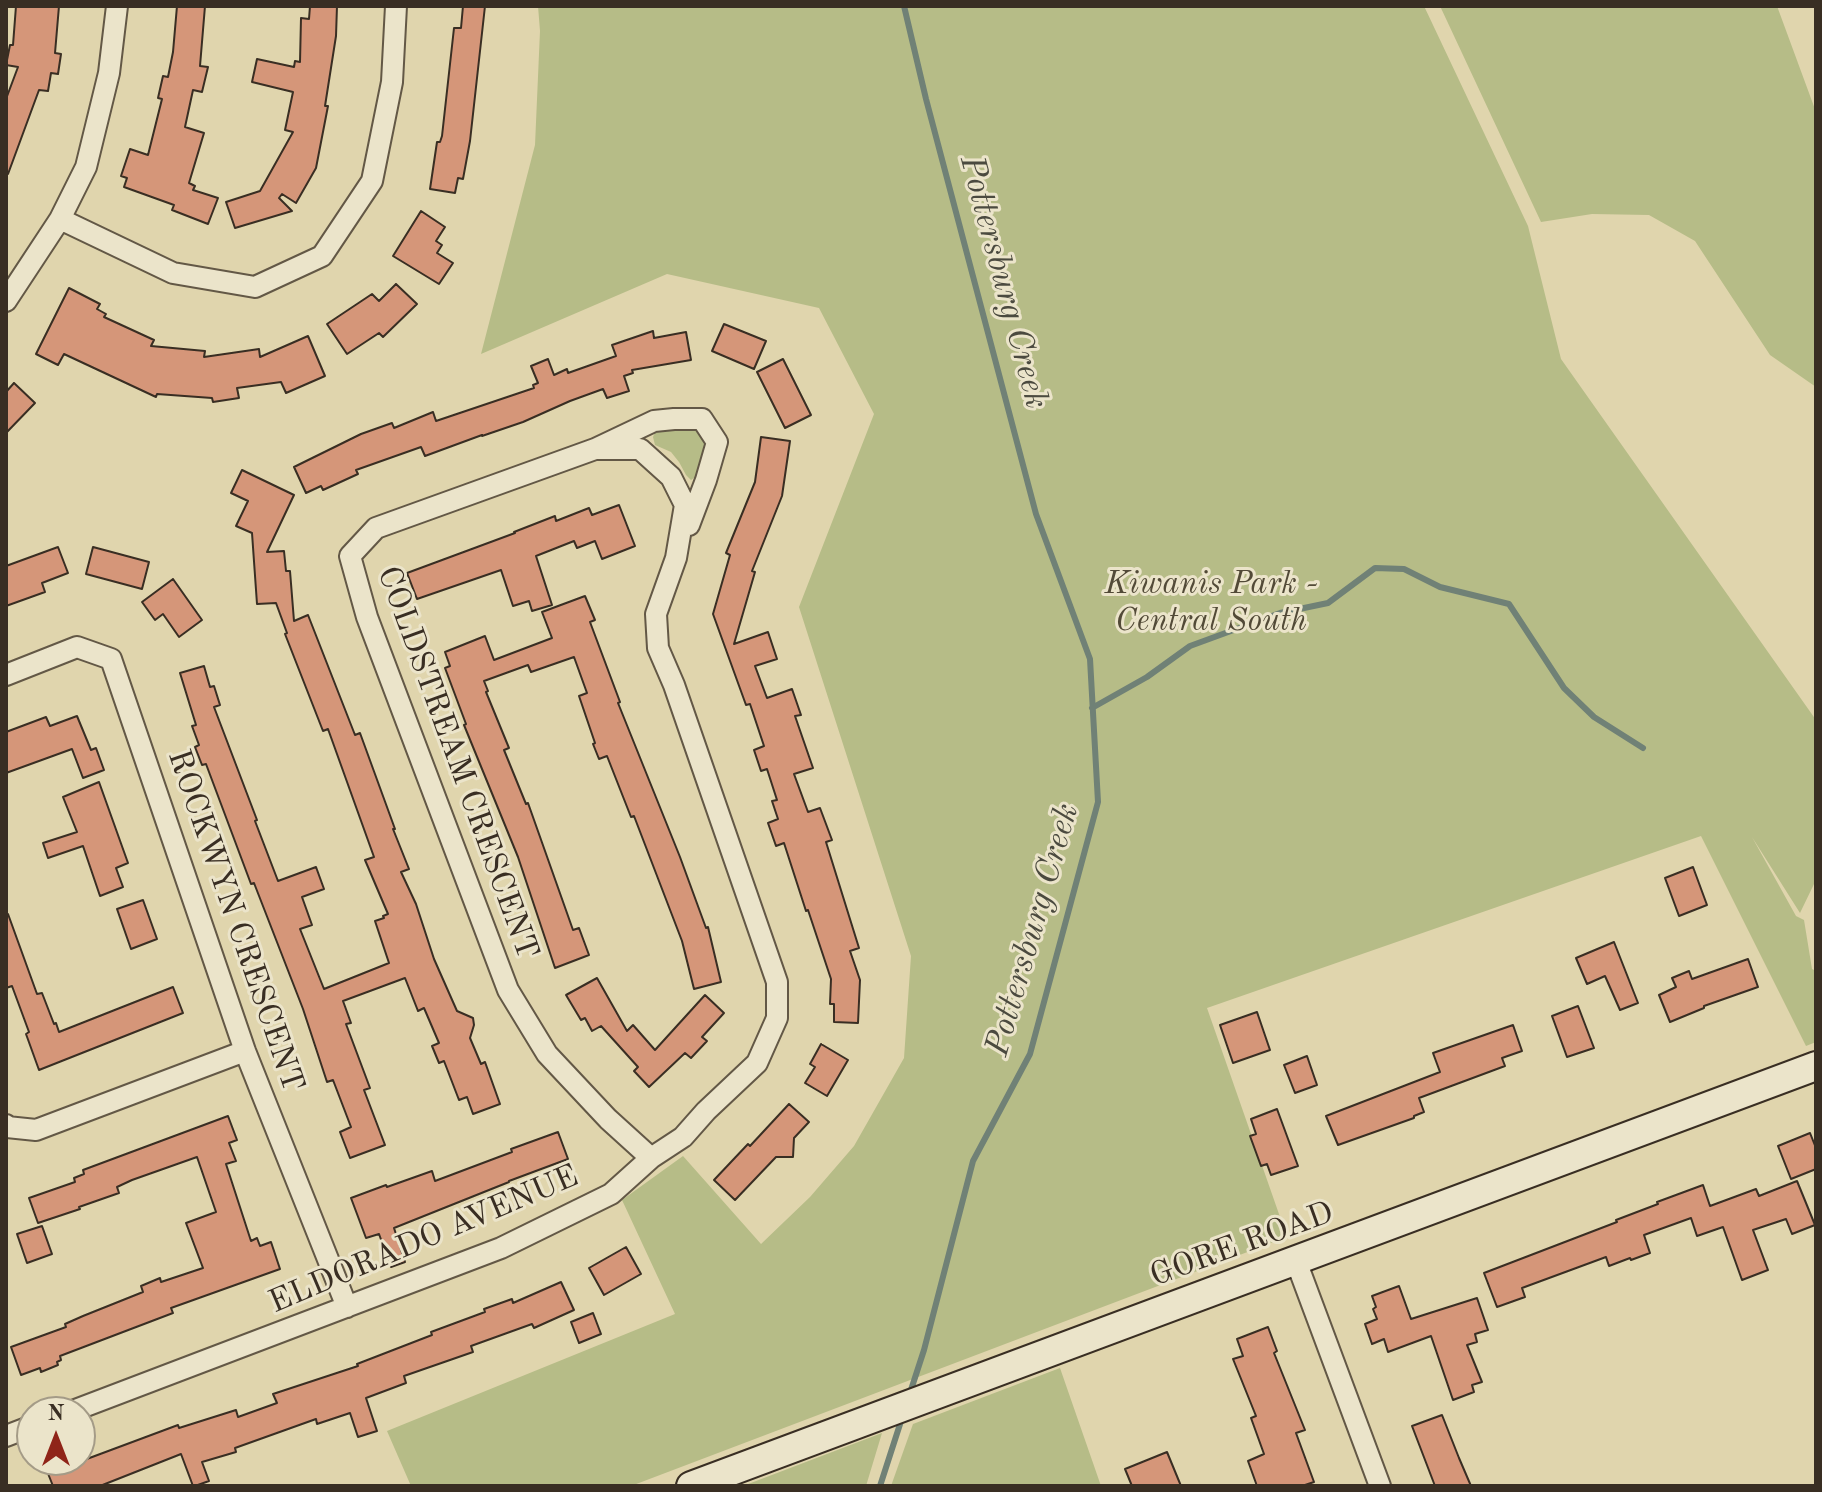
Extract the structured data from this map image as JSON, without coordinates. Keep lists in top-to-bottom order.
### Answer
{
  "streets": {
    "main road": ["GORE ROAD"],
    "street": ["COLDSTREAM CRESCENT", "ROCKWYN CRESCENT", "ELDORADO AVENUE"]
  },
  "crossings": [
    ["COLDSTREAM CRESCENT", "ELDORADO AVENUE"],
    ["ROCKWYN CRESCENT", "ELDORADO AVENUE"]
  ],
  "water": ["Pottersburg Creek"],
  "parks": ["Kiwanis Park - Central South"],
  "north": "top"
}
